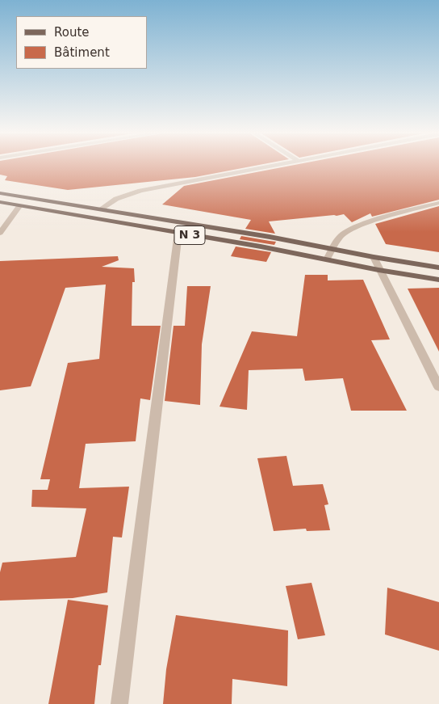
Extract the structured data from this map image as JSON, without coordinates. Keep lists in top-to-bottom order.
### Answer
{
  "streets": {
    "main road": ["N 3"]
  },
  "legend": ["Route", "Bâtiment"]
}
